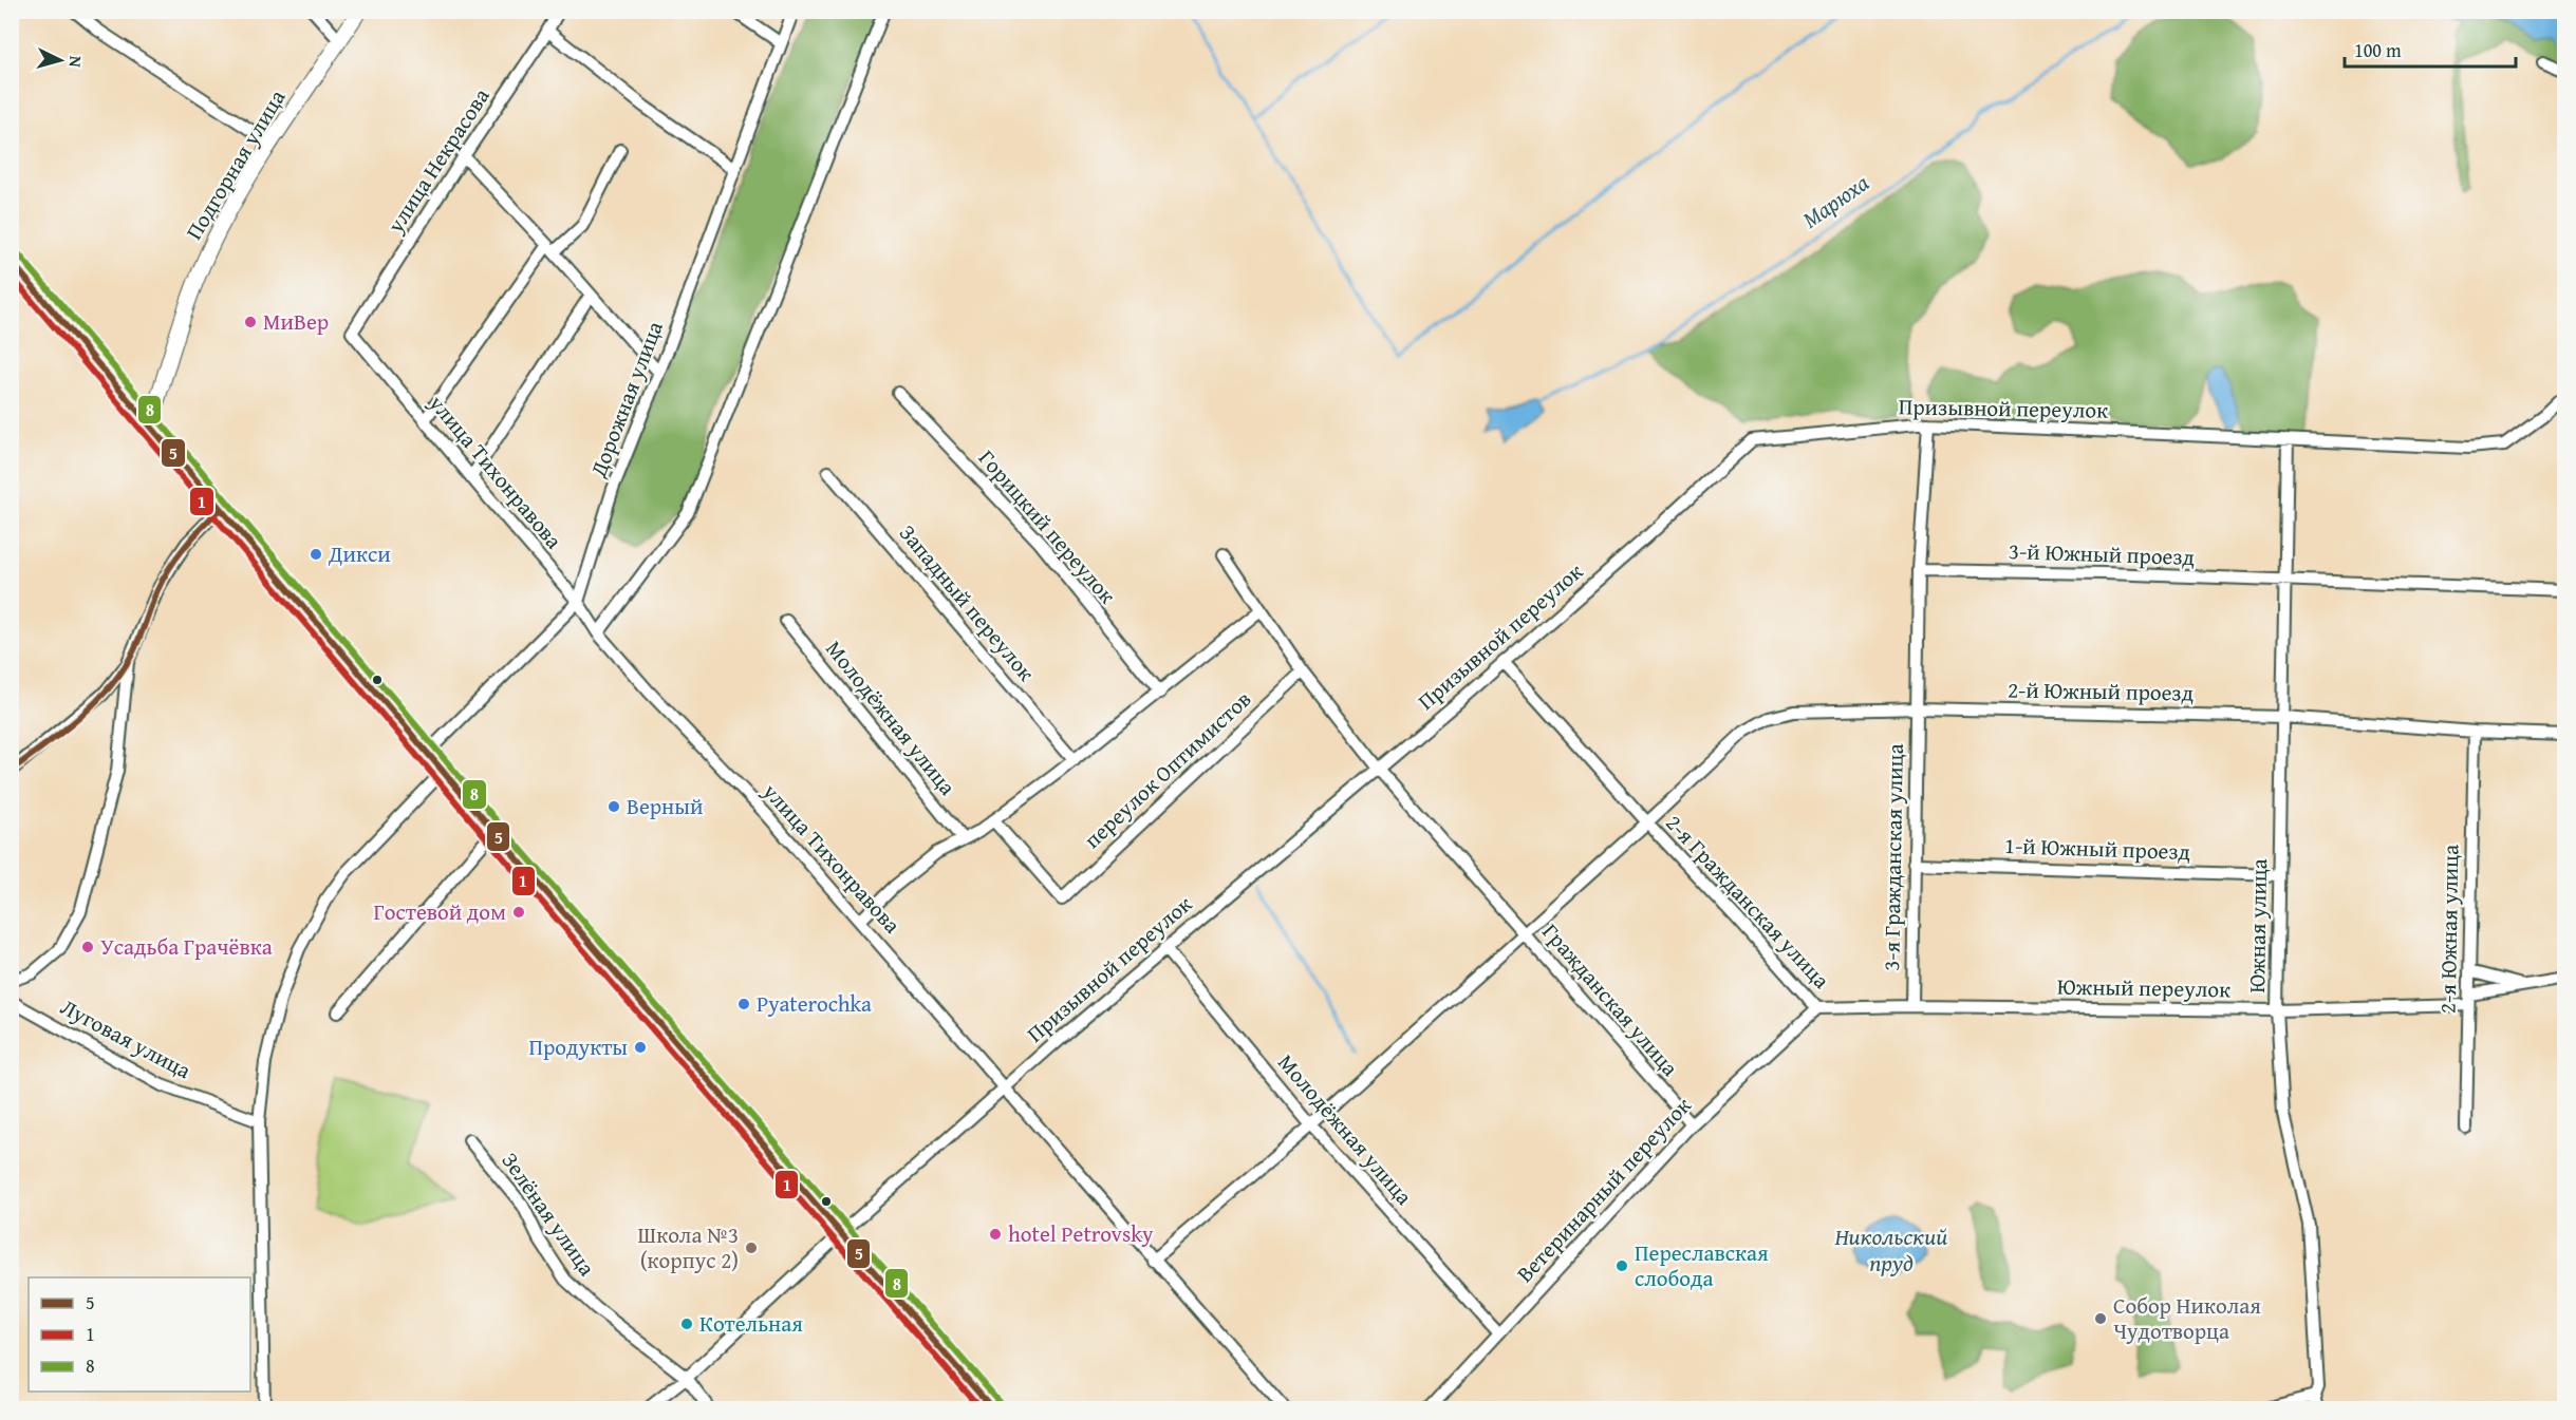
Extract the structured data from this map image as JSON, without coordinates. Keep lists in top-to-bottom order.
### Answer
{
  "streets": {
    "main road": ["Подгорная улица"],
    "street": [
      "улица Некрасова",
      "Дорожная улица",
      "Призывной переулок",
      "улица Тихонравова",
      "Горицкий переулок",
      "3-й Южный проезд",
      "Западный переулок",
      "2-й Южный проезд",
      "Молодёжная улица",
      "переулок Оптимистов",
      "1-й Южный проезд",
      "3-я Гражданская улица",
      "2-я Гражданская улица",
      "Южная улица",
      "2-я Южная улица",
      "Южный переулок",
      "Гражданская улица",
      "Луговая улица",
      "Ветеринарный переулок",
      "Зелёная улица"
    ]
  },
  "crossings": [
    ["улица Некрасова", "улица Тихонравова"],
    ["Дорожная улица", "улица Тихонравова"],
    ["Призывной переулок", "улица Тихонравова"],
    ["Призывной переулок", "Молодёжная улица"],
    ["Призывной переулок", "3-я Гражданская улица"],
    ["Призывной переулок", "2-я Гражданская улица"],
    ["Призывной переулок", "Южная улица"],
    ["Призывной переулок", "Гражданская улица"],
    ["Призывной переулок", "Зелёная улица"],
    ["3-й Южный проезд", "3-я Гражданская улица"],
    ["3-й Южный проезд", "Южная улица"],
    ["2-й Южный проезд", "3-я Гражданская улица"],
    ["2-й Южный проезд", "2-я Гражданская улица"],
    ["2-й Южный проезд", "Южная улица"],
    ["2-й Южный проезд", "2-я Южная улица"],
    ["Молодёжная улица", "Ветеринарный переулок"],
    ["переулок Оптимистов", "Гражданская улица"],
    ["1-й Южный проезд", "3-я Гражданская улица"],
    ["1-й Южный проезд", "Южная улица"],
    ["3-я Гражданская улица", "2-я Гражданская улица"],
    ["3-я Гражданская улица", "Южный переулок"],
    ["2-я Гражданская улица", "Южный переулок"],
    ["2-я Гражданская улица", "Гражданская улица"],
    ["2-я Гражданская улица", "Ветеринарный переулок"],
    ["Южная улица", "Южный переулок"],
    ["2-я Южная улица", "Южный переулок"],
    ["Южный переулок", "Ветеринарный переулок"],
    ["Гражданская улица", "Ветеринарный переулок"]
  ],
  "water": ["Марюха", "Никольский пруд"],
  "places": [
    "МиВер",
    "Дикси",
    "Верный",
    "Гостевой дом",
    "Усадьба Грачёвка",
    "Pyaterochka",
    "Продукты",
    "hotel Petrovsky",
    "Школа №3 (корпус 2)",
    "Переславская слобода",
    "Собор Николая Чудотворца",
    "Котельная"
  ],
  "lines": ["transit line 8", "transit line 5", "transit line 1"],
  "legend": ["5", "1", "8"],
  "scale_bar": "100 m",
  "north": "right"
}
